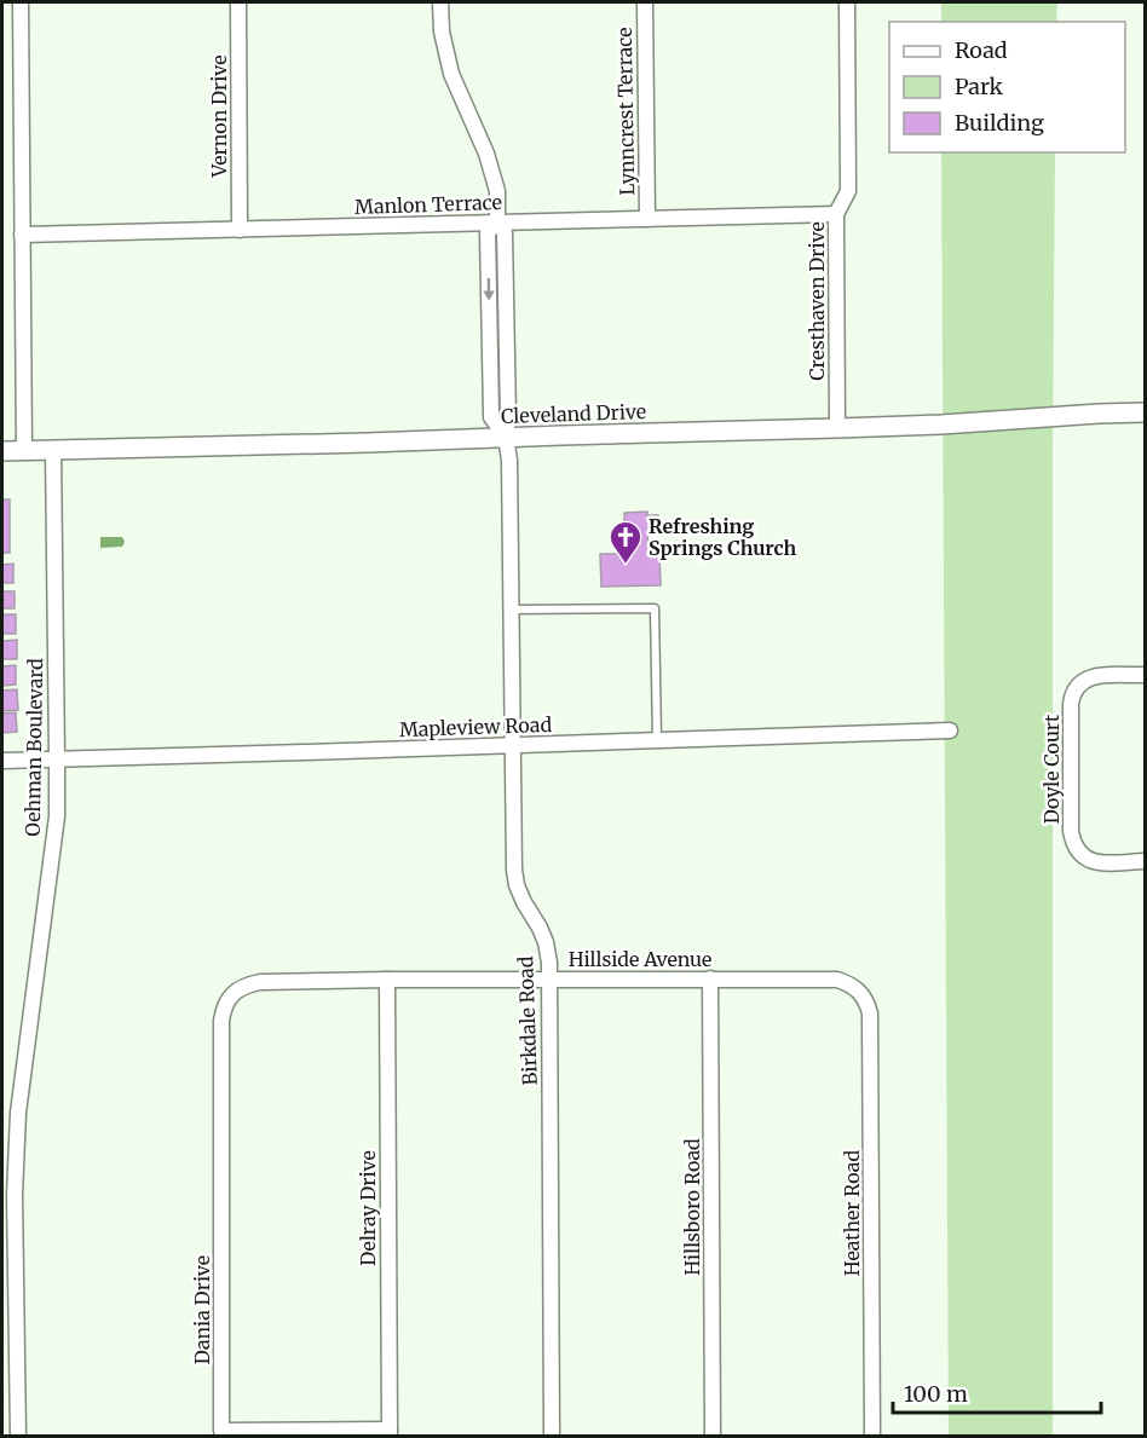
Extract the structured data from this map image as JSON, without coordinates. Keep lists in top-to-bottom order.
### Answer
{
  "streets": {
    "street": [
      "Lynncrest Terrace",
      "Vernon Drive",
      "Manlon Terrace",
      "Cresthaven Drive",
      "Cleveland Drive",
      "Mapleview Road",
      "Oehman Boulevard",
      "Doyle Court",
      "Hillside Avenue",
      "Birkdale Road",
      "Hillsboro Road",
      "Delray Drive",
      "Heather Road",
      "Dania Drive"
    ]
  },
  "crossings": [
    ["Lynncrest Terrace", "Manlon Terrace"],
    ["Vernon Drive", "Manlon Terrace"],
    ["Manlon Terrace", "Cresthaven Drive"],
    ["Cresthaven Drive", "Cleveland Drive"],
    ["Cleveland Drive", "Oehman Boulevard"],
    ["Cleveland Drive", "Birkdale Road"],
    ["Mapleview Road", "Oehman Boulevard"],
    ["Mapleview Road", "Birkdale Road"],
    ["Hillside Avenue", "Birkdale Road"],
    ["Hillside Avenue", "Hillsboro Road"],
    ["Hillside Avenue", "Delray Drive"],
    ["Hillside Avenue", "Heather Road"],
    ["Hillside Avenue", "Dania Drive"],
    ["Delray Drive", "Dania Drive"]
  ],
  "places": {
    "church": ["Refreshing Springs Church"]
  },
  "legend": ["Road", "Park", "Building"],
  "scale_bar": "100 m"
}
